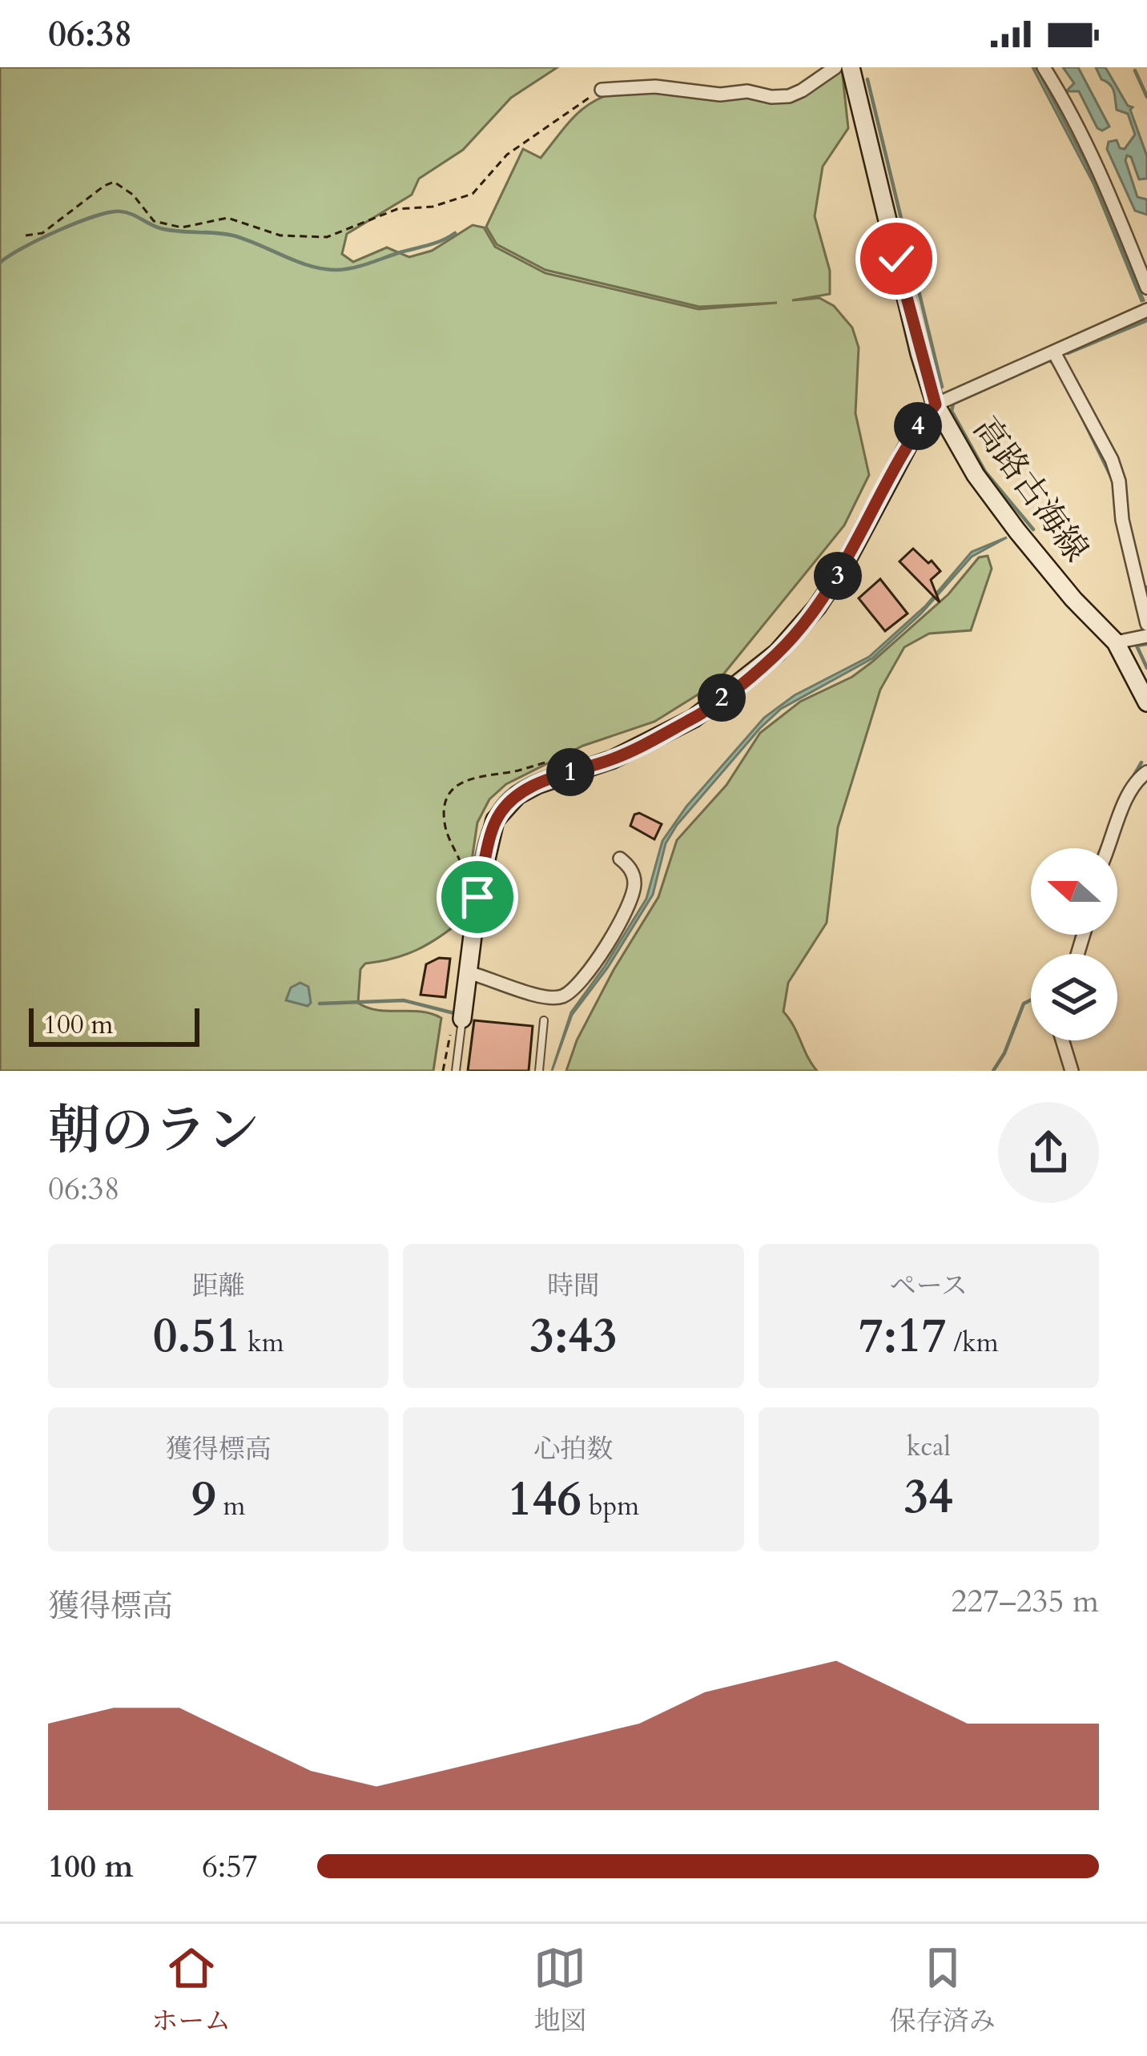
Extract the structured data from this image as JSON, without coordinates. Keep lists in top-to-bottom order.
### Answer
{
  "streets": {
    "street": ["高路古海線"]
  },
  "scale_bar": "100 m",
  "north": "left",
  "page": {
    "status": "06:38",
    "pins": [
      "4",
      "3",
      "2",
      "1"
    ],
    "scale": "100 m",
    "heading": ["朝のラン", "06:38"],
    "stats": [
      ["距離", "0.51 km"],
      ["時間", "3:43"],
      ["ペース", "7:17 /km"],
      ["獲得標高", "9 m"],
      ["心拍数", "146 bpm"],
      ["kcal", "34"]
    ],
    "chart": ["獲得標高", "227–235 m"],
    "list": [
      {
        "name": "100 m",
        "note": "6:57"
      }
    ],
    "tabs": ["ホーム", "地図", "保存済み"]
  }
}
